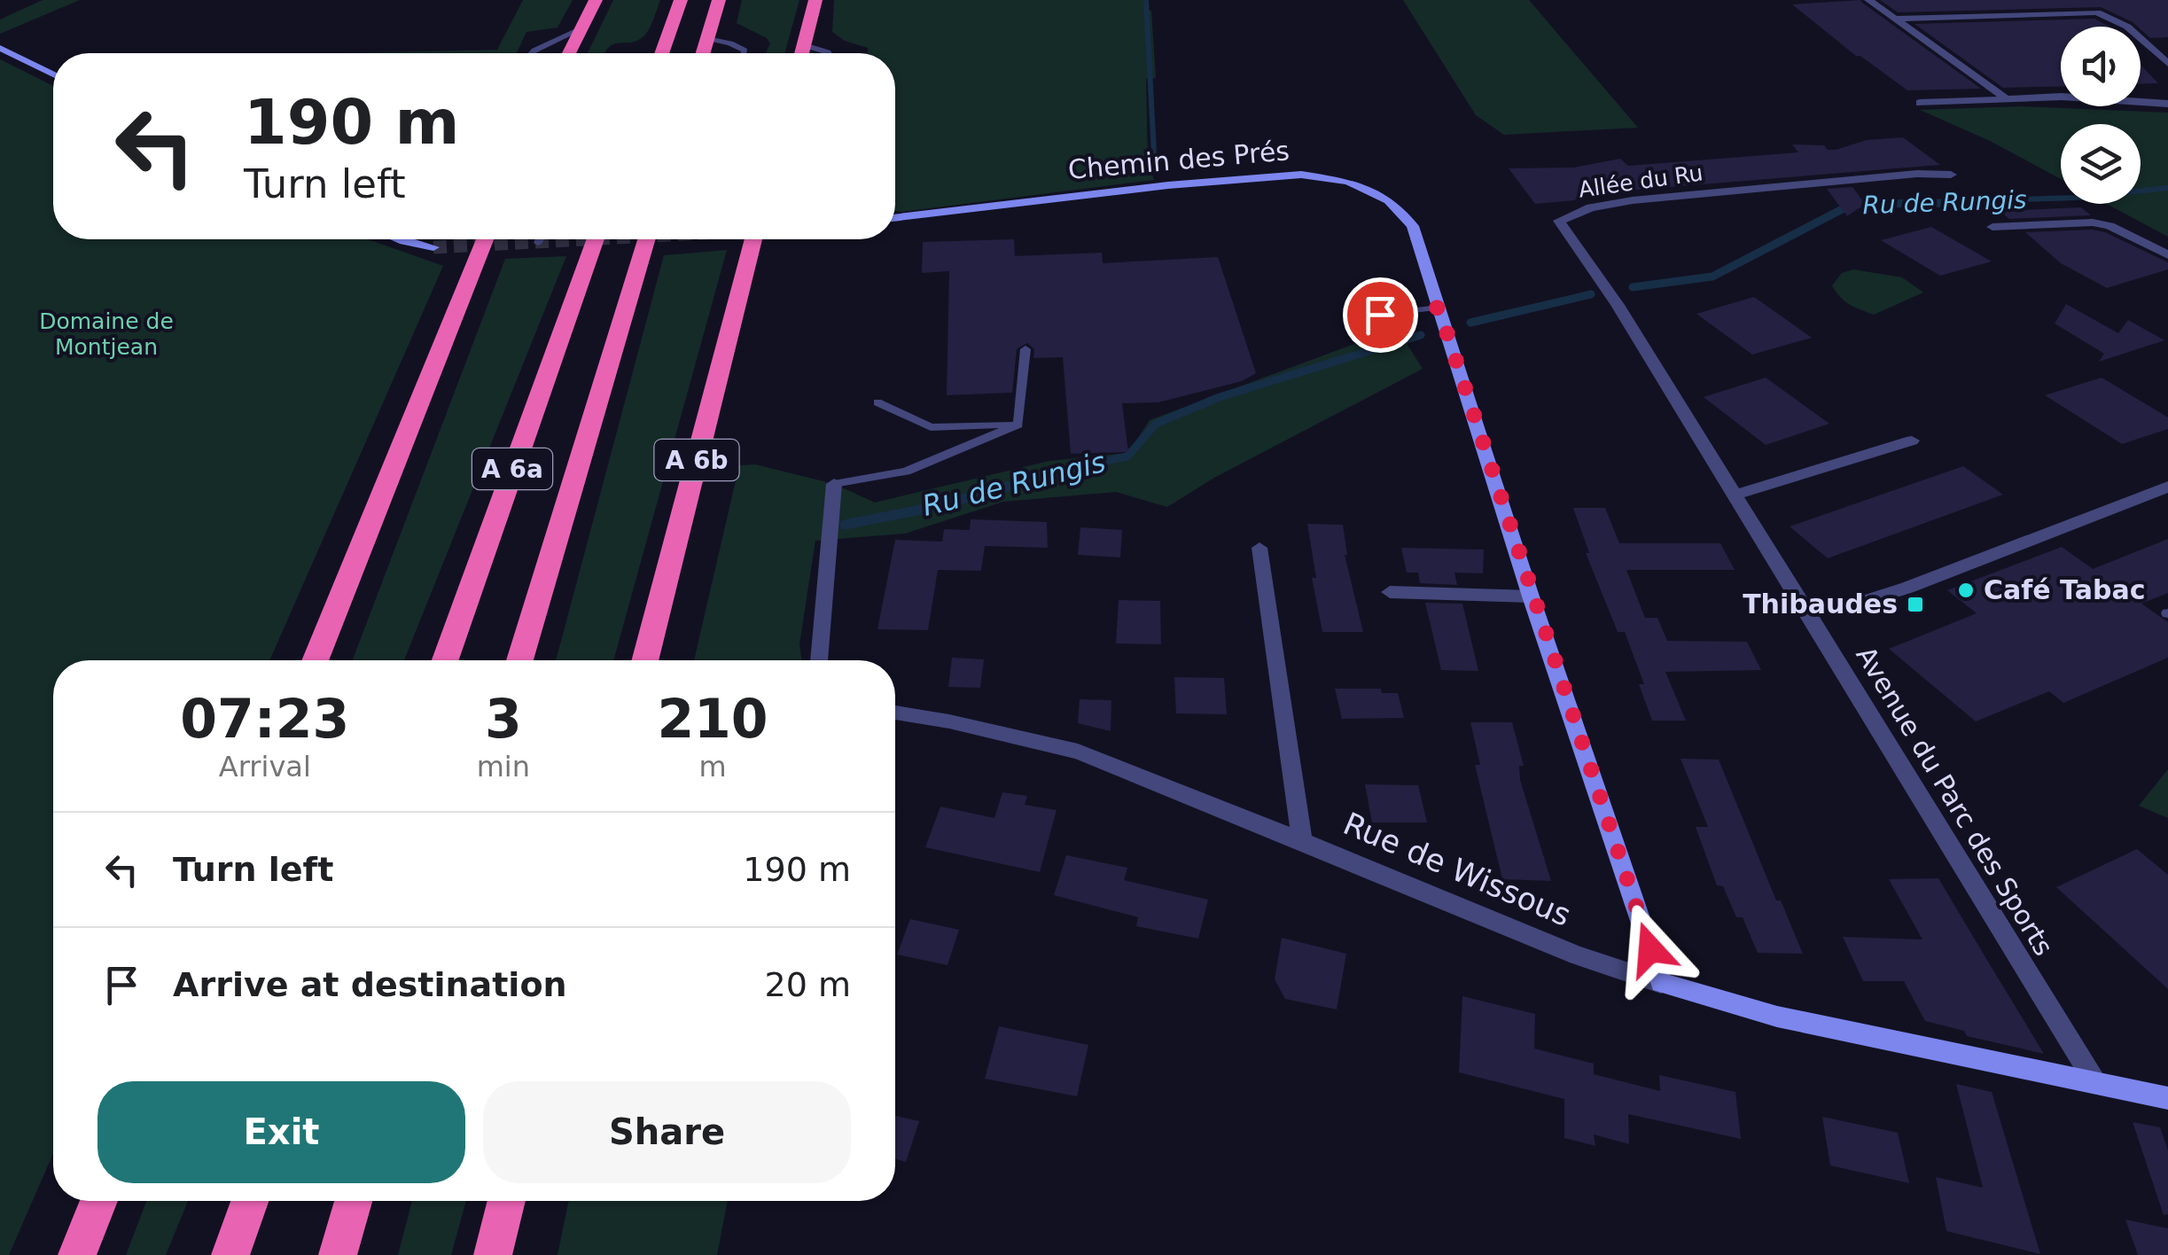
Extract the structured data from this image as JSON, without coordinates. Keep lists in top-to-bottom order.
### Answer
{
  "streets": {
    "highway": ["A 6b", "A 6a"],
    "street": [
      "Chemin des Prés",
      "Allée du Ru",
      "Avenue du Parc des Sports",
      "Rue de Wissous"
    ]
  },
  "crossings": [
    ["Chemin des Prés", "Rue de Wissous"],
    ["Allée du Ru", "Avenue du Parc des Sports"],
    ["Avenue du Parc des Sports", "Rue de Wissous"]
  ],
  "water": ["Ru de Rungis"],
  "parks": ["Domaine de Montjean"],
  "places": {
    "other": ["Café Tabac"],
    "transit": ["Thibaudes"]
  },
  "page": {
    "turn": ["190 m", "Turn left"],
    "eta": [
      "07:23",
      "Arrival",
      "3",
      "min",
      "210",
      "m"
    ],
    "list": [
      {
        "name": "Turn left",
        "value": "190 m"
      },
      {
        "name": "Arrive at destination",
        "value": "20 m"
      }
    ],
    "buttons": ["Exit", "Share"]
  }
}
